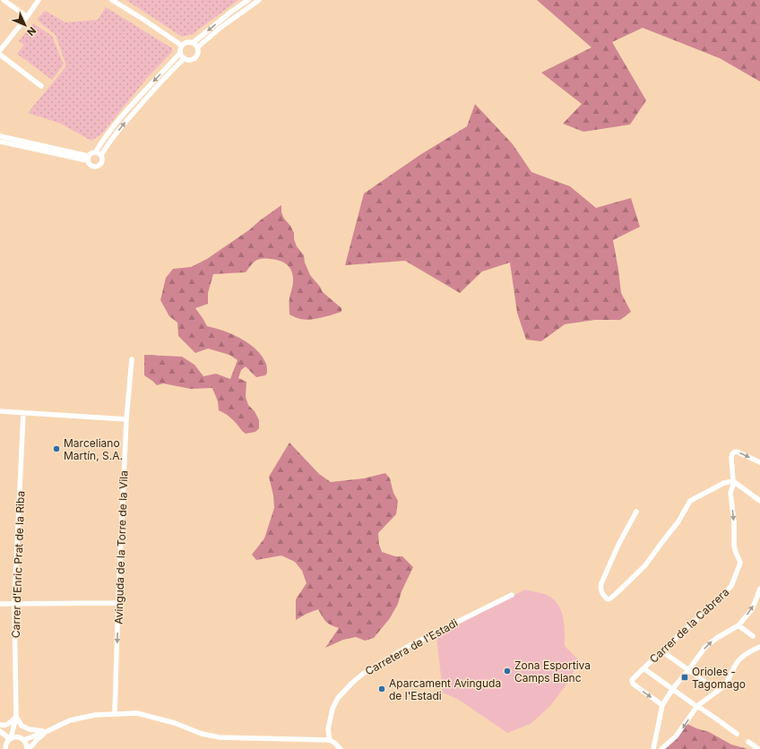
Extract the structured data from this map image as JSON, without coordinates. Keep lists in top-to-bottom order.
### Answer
{
  "streets": {
    "street": [
      "Avinguda de la Torre de la Vila",
      "Carrer d'Enric Prat de la Riba",
      "Carrer de la Cabrera",
      "Carretera de l'Estadi"
    ]
  },
  "places": {
    "other": ["Marceliano Martín, S.A.", "Zona Esportiva Camps Blanc", "Aparcament Avinguda de l'Estadi"],
    "transit": ["Orioles - Tagomago"]
  },
  "north": "bottom right"
}
